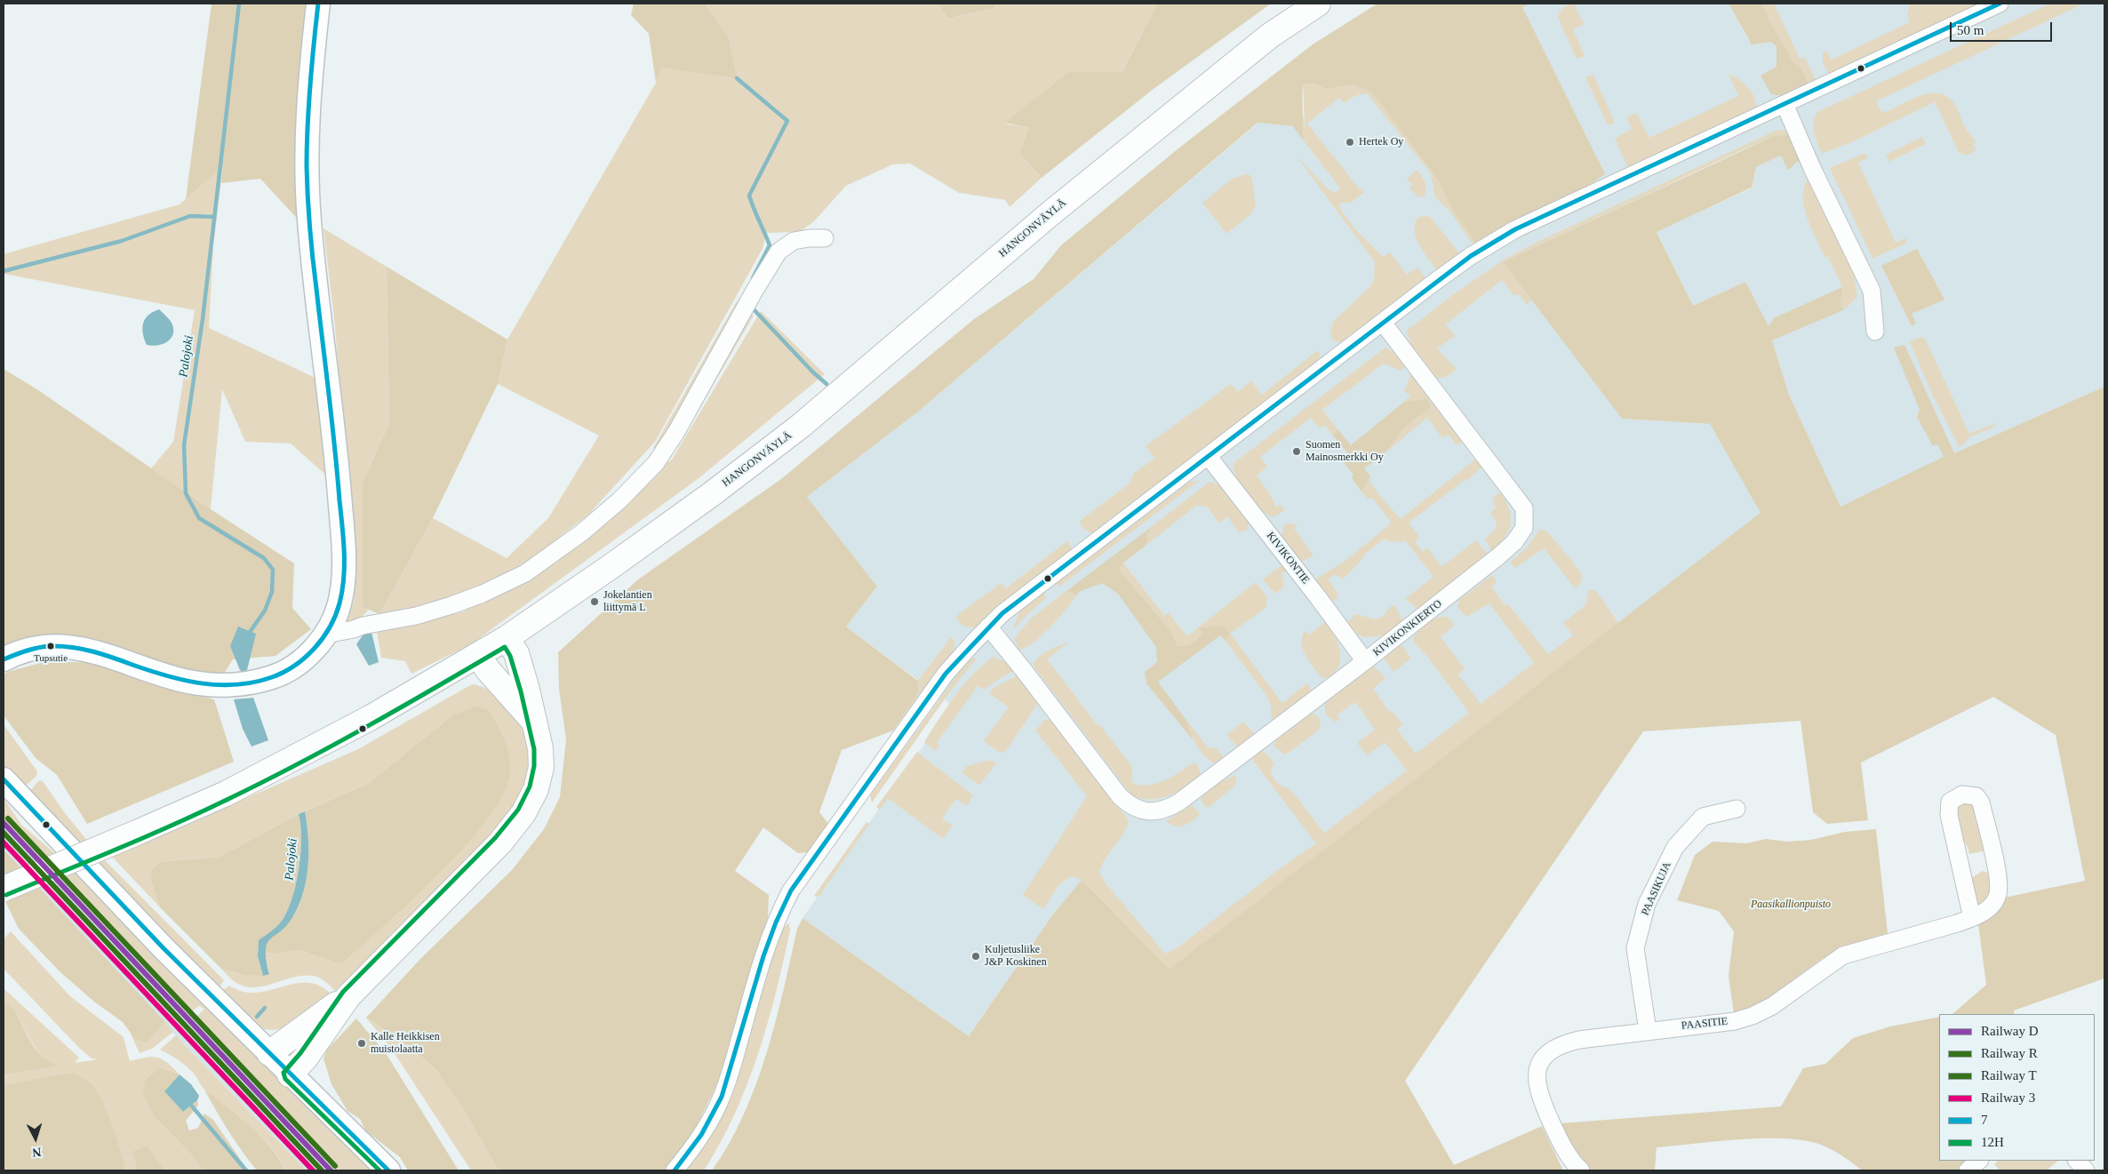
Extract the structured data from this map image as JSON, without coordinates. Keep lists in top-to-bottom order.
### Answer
{
  "streets": {
    "highway": ["HANGONVÄYLÄ"],
    "street": [
      "KIVIKONTIE",
      "KIVIKONKIERTO",
      "PAASIKUJA",
      "PAASITIE"
    ]
  },
  "crossings": [
    ["KIVIKONTIE", "KIVIKONKIERTO"],
    ["PAASIKUJA", "PAASITIE"]
  ],
  "water": ["Palojoki"],
  "parks": ["Paasikallionpuisto"],
  "places": [
    "Hertek Oy",
    "Suomen Mainosmerkki Oy",
    "Jokelantien liittymä L",
    "Tupsutie",
    "Kuljetusliike J&P Koskinen",
    "Kalle Heikkisen muistolaatta"
  ],
  "lines": [
    "transit line 7",
    "transit line 12H",
    "rail line T",
    "rail line D",
    "rail line R",
    "rail line 3"
  ],
  "legend": [
    "Railway D",
    "Railway R",
    "Railway T",
    "Railway 3",
    "7",
    "12H"
  ],
  "scale_bar": "50 m",
  "north": "bottom"
}
